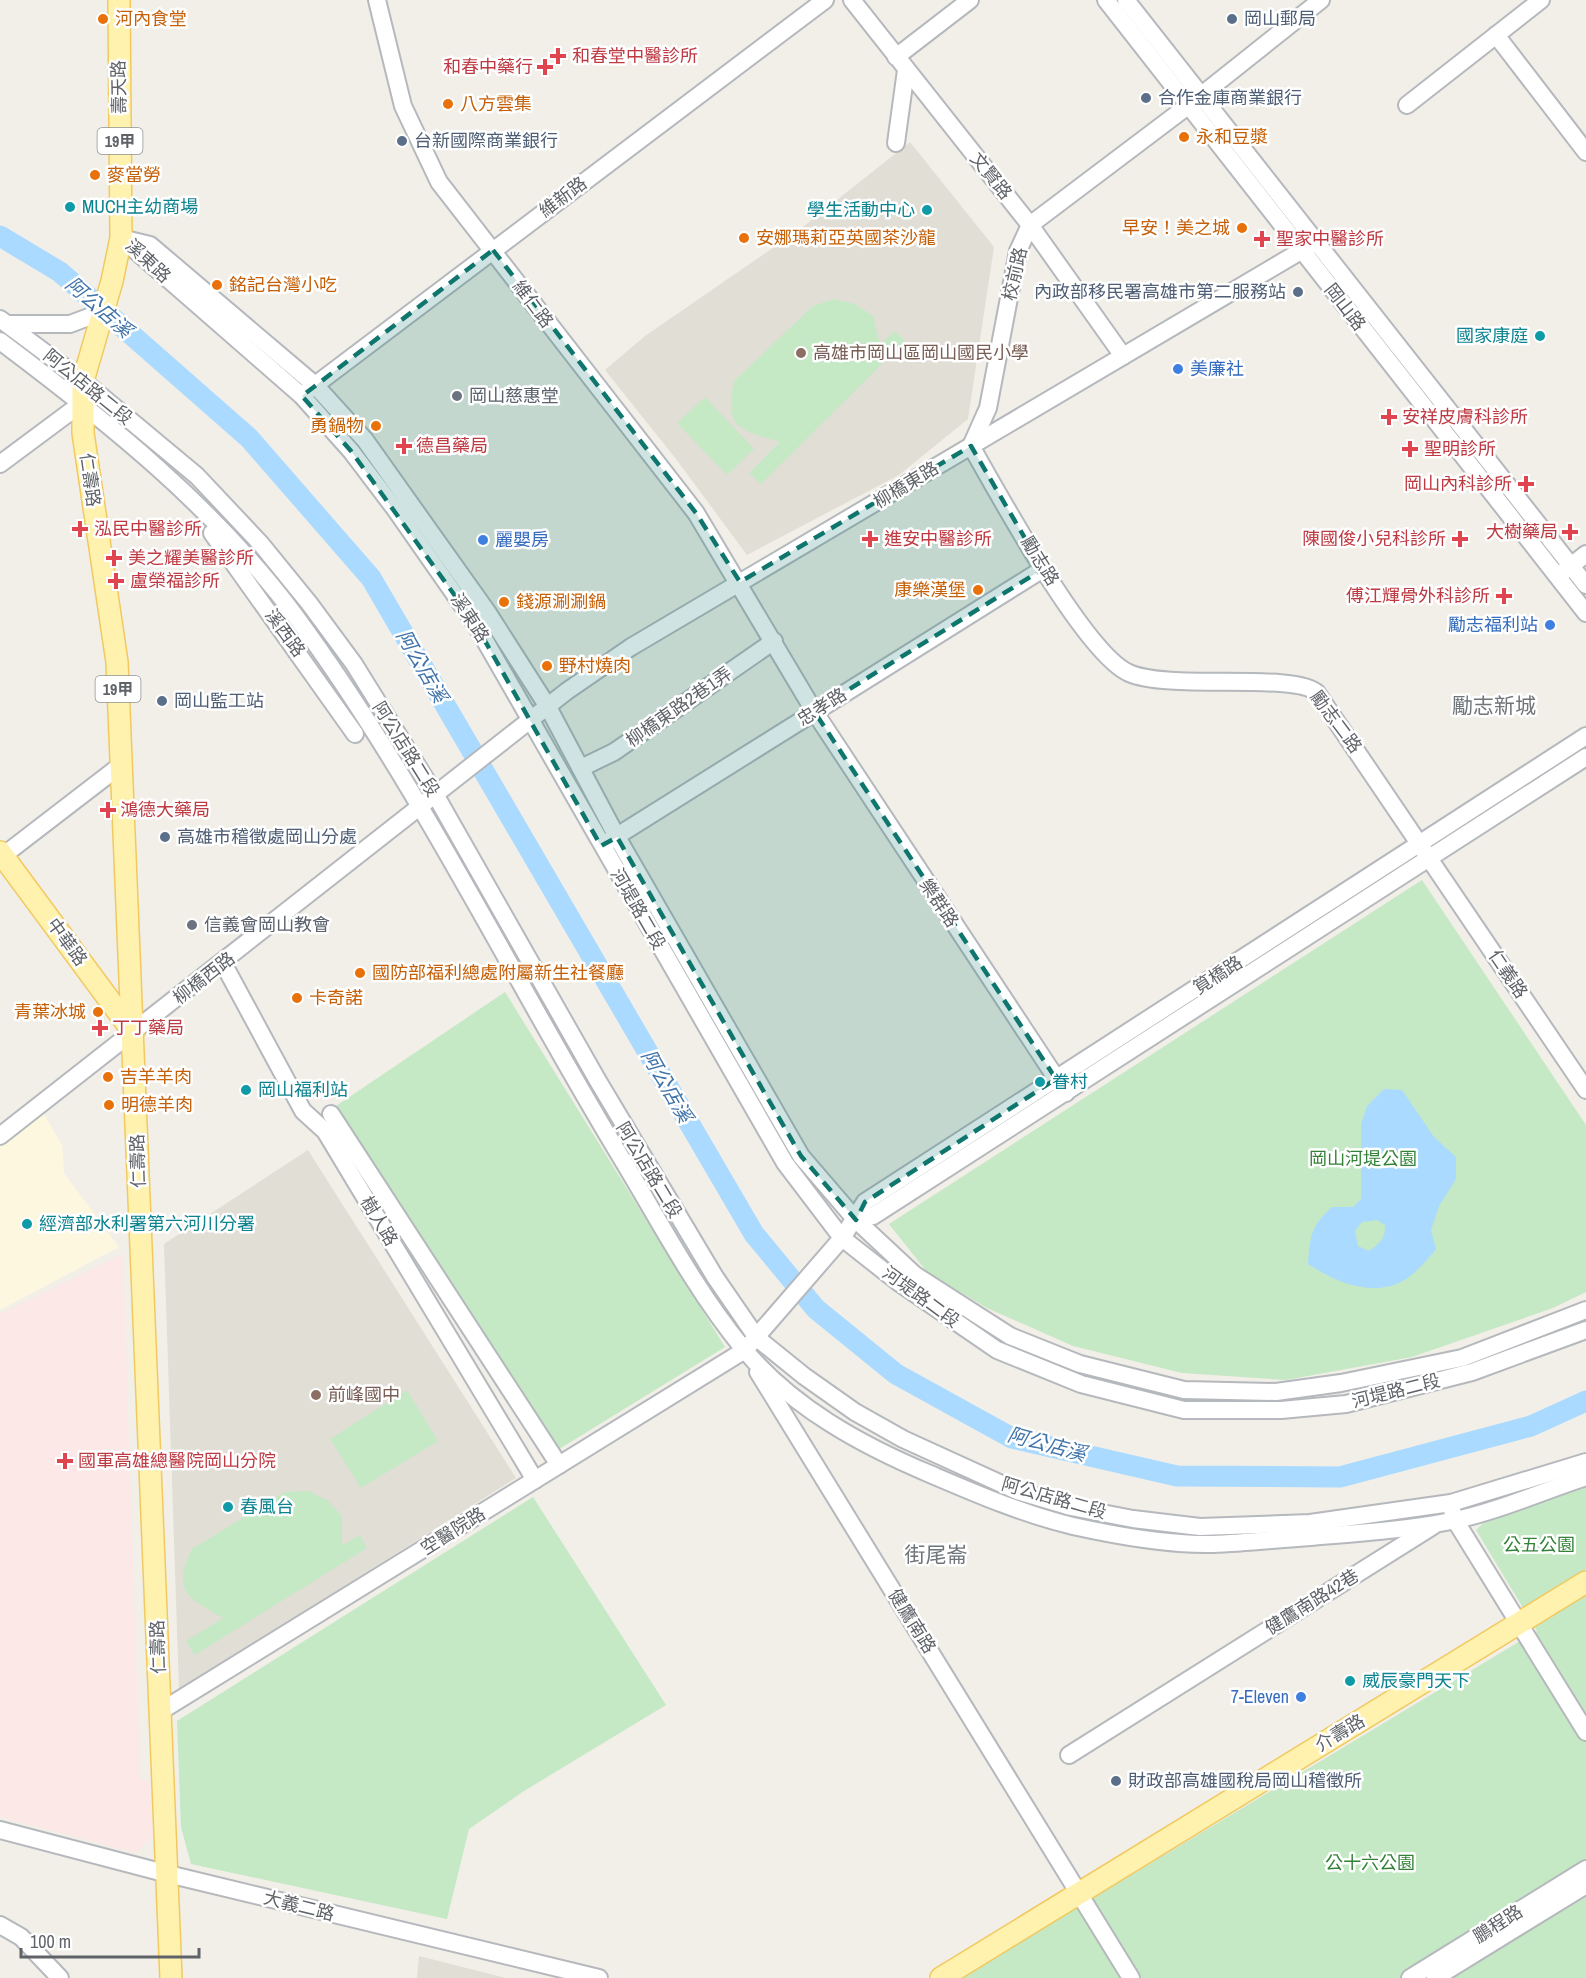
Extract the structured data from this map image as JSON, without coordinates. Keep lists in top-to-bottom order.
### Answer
{
  "streets": {
    "main road": [
      "壽天路",
      "19甲",
      "仁壽路",
      "中華路",
      "介壽路"
    ],
    "street": [
      "文賢路",
      "維新路",
      "溪東路",
      "校前路",
      "維仁路",
      "岡山路",
      "阿公店路二段",
      "柳橋東路",
      "勵志路",
      "溪西路",
      "柳橋東路2巷1弄",
      "忠孝路",
      "勵志二路",
      "樂群路",
      "河堤路二段",
      "仁義路",
      "筧橋路",
      "柳橋西路",
      "樹人路",
      "空醫院路",
      "健鷹南路42巷",
      "健鷹南路",
      "大義二路",
      "鵬程路"
    ]
  },
  "crossings": [
    ["壽天路", "溪東路"],
    ["壽天路", "仁壽路"],
    ["文賢路", "校前路"],
    ["文賢路", "柳橋東路"],
    ["維新路", "溪東路"],
    ["維新路", "維仁路"],
    ["溪東路", "柳橋東路"],
    ["溪東路", "河堤路二段"],
    ["校前路", "岡山路"],
    ["校前路", "柳橋東路"],
    ["校前路", "勵志路"],
    ["維仁路", "柳橋東路"],
    ["維仁路", "柳橋東路2巷1弄"],
    ["維仁路", "樂群路"],
    ["岡山路", "柳橋東路"],
    ["阿公店路二段", "仁壽路"],
    ["阿公店路二段", "柳橋東路"],
    ["阿公店路二段", "柳橋西路"],
    ["阿公店路二段", "空醫院路"],
    ["阿公店路二段", "健鷹南路42巷"],
    ["阿公店路二段", "健鷹南路"],
    ["仁壽路", "中華路"],
    ["仁壽路", "柳橋西路"],
    ["仁壽路", "空醫院路"],
    ["仁壽路", "大義二路"],
    ["柳橋東路", "勵志路"],
    ["柳橋東路", "河堤路二段"],
    ["柳橋東路", "柳橋西路"],
    ["勵志路", "忠孝路"],
    ["勵志路", "勵志二路"],
    ["柳橋東路2巷1弄", "樂群路"],
    ["柳橋東路2巷1弄", "河堤路二段"],
    ["忠孝路", "樂群路"],
    ["忠孝路", "河堤路二段"],
    ["勵志二路", "仁義路"],
    ["勵志二路", "筧橋路"],
    ["樂群路", "筧橋路"],
    ["河堤路二段", "筧橋路"],
    ["河堤路二段", "空醫院路"],
    ["中華路", "柳橋西路"],
    ["仁義路", "筧橋路"],
    ["柳橋西路", "樹人路"],
    ["樹人路", "空醫院路"],
    ["空醫院路", "健鷹南路"],
    ["健鷹南路", "介壽路"]
  ],
  "districts": ["勵志新城", "街尾崙"],
  "water": ["阿公店溪"],
  "parks": ["岡山河堤公園", "公五公園", "公十六公園"],
  "places": {
    "other": [
      "河內食堂",
      "岡山郵局",
      "合作金庫商業銀行",
      "八方雲集",
      "永和豆漿",
      "台新國際商業銀行",
      "麥當勞",
      "MUCH主幼商場",
      "學生活動中心",
      "早安！美之城",
      "安娜瑪莉亞英國茶沙龍",
      "銘記台灣小吃",
      "內政部移民署高雄市第二服務站",
      "國家康庭",
      "高雄市岡山區岡山國民小學",
      "美廉社",
      "岡山慈惠堂",
      "勇鍋物",
      "麗嬰房",
      "康樂漢堡",
      "錢源涮涮鍋",
      "勵志福利站",
      "野村燒肉",
      "岡山監工站",
      "高雄市稽徵處岡山分處",
      "信義會岡山教會",
      "國防部福利總處附屬新生社餐廳",
      "卡奇諾",
      "青葉冰城",
      "吉羊羊肉",
      "眷村",
      "岡山福利站",
      "明德羊肉",
      "經濟部水利署第六河川分署",
      "前峰國中",
      "春風台",
      "威辰豪門天下",
      "7-Eleven",
      "財政部高雄國稅局岡山稽徵所"
    ],
    "health": [
      "和春堂中醫診所",
      "和春中藥行",
      "聖家中醫診所",
      "安祥皮膚科診所",
      "德昌藥局",
      "聖明診所",
      "岡山內科診所",
      "泓民中醫診所",
      "大樹藥局",
      "進安中醫診所",
      "陳國俊小兒科診所",
      "美之耀美醫診所",
      "盧榮福診所",
      "傅江輝骨外科診所",
      "鴻德大藥局",
      "丁丁藥局",
      "國軍高雄總醫院岡山分院"
    ]
  },
  "scale_bar": "100 m"
}
